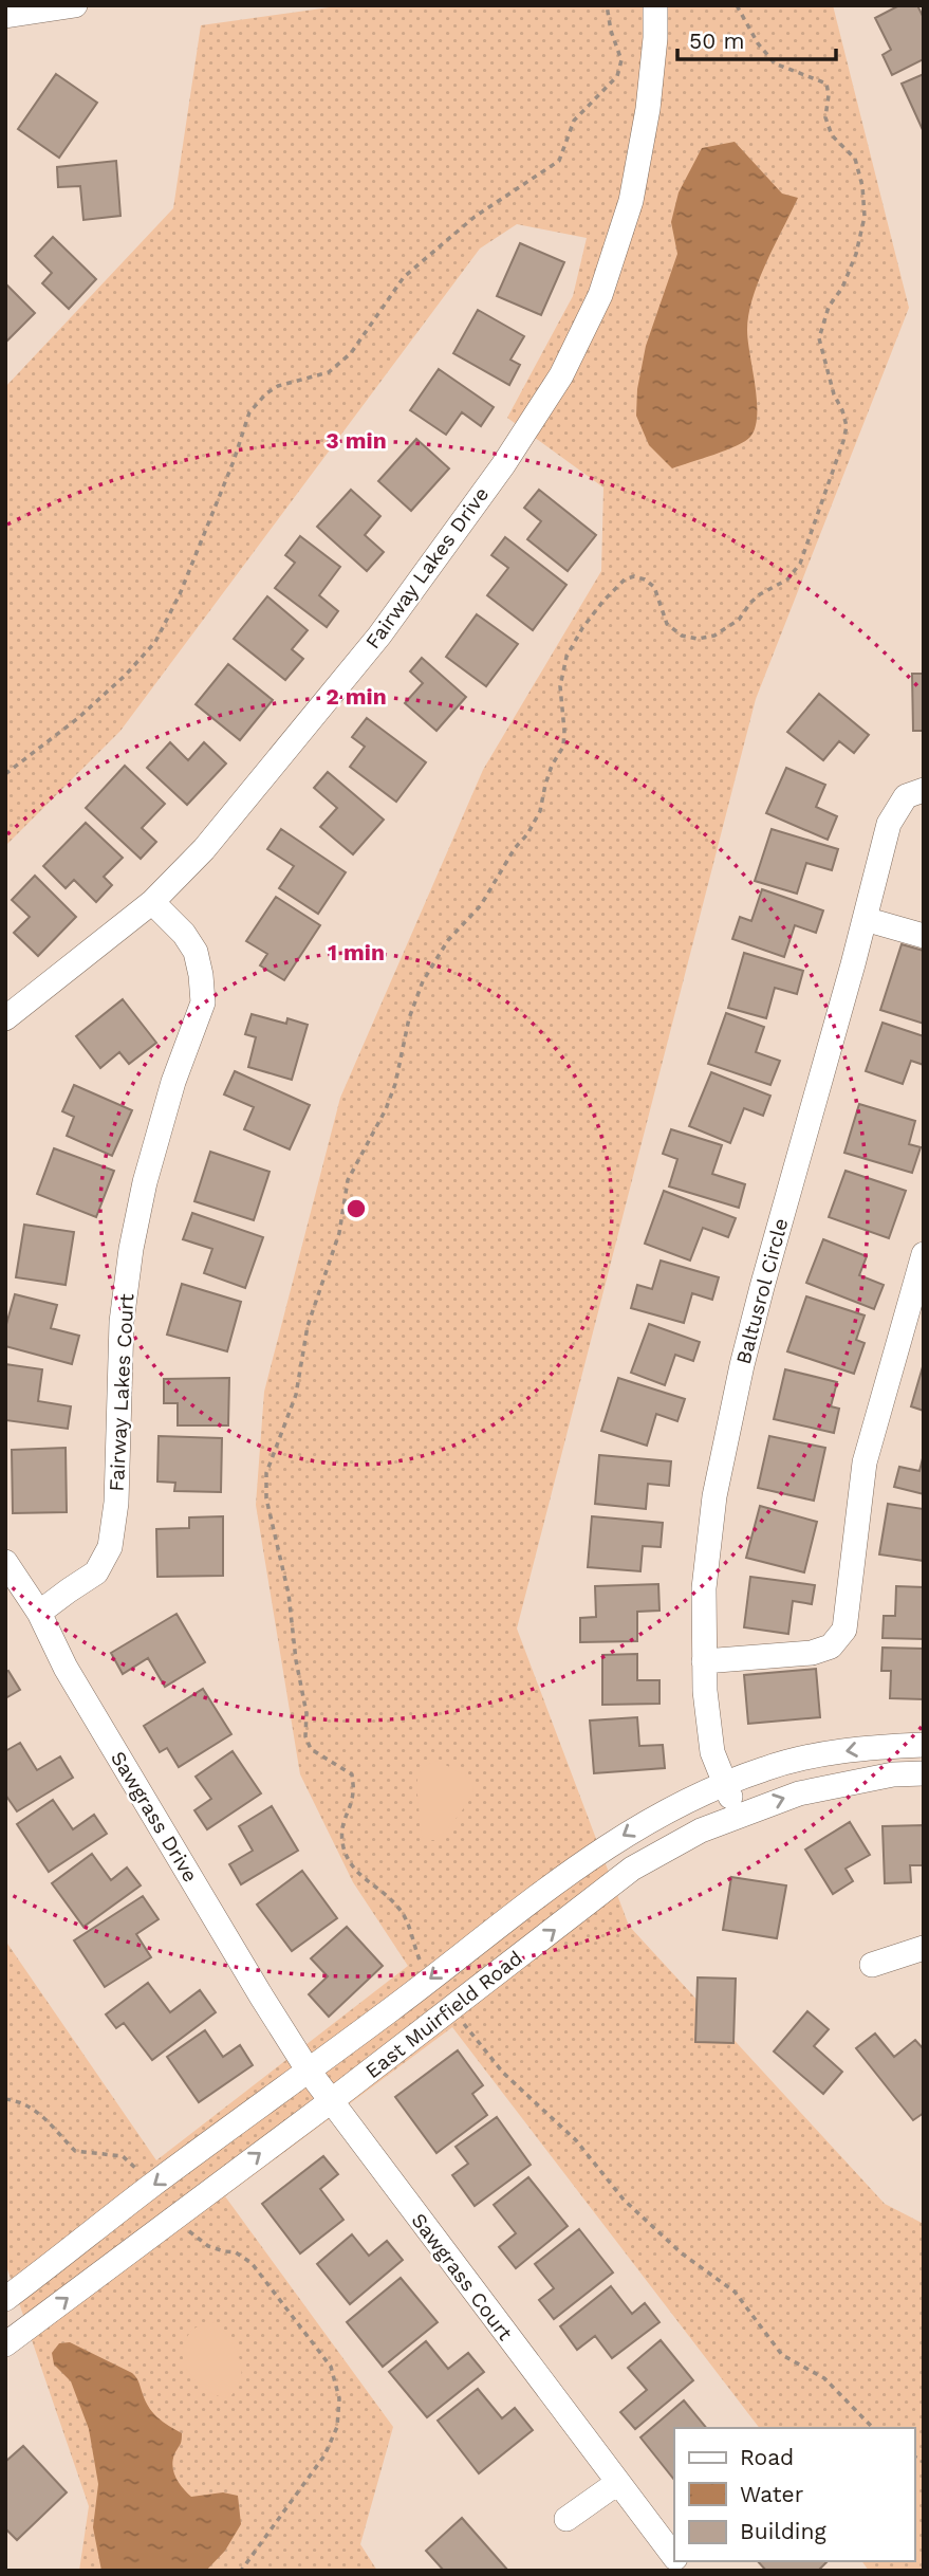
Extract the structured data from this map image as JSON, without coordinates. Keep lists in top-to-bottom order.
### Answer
{
  "streets": {
    "street": [
      "Fairway Lakes Drive",
      "Baltusrol Circle",
      "Fairway Lakes Court",
      "Sawgrass Drive",
      "East Muirfield Road",
      "Sawgrass Court"
    ]
  },
  "crossings": [
    ["Fairway Lakes Drive", "Fairway Lakes Court"],
    ["Baltusrol Circle", "East Muirfield Road"],
    ["Fairway Lakes Court", "Sawgrass Drive"],
    ["Sawgrass Drive", "East Muirfield Road"],
    ["Sawgrass Drive", "Sawgrass Court"],
    ["East Muirfield Road", "Sawgrass Court"]
  ],
  "legend": ["Road", "Water", "Building"],
  "scale_bar": "50 m",
  "rings": ["3 min", "2 min", "1 min"]
}
